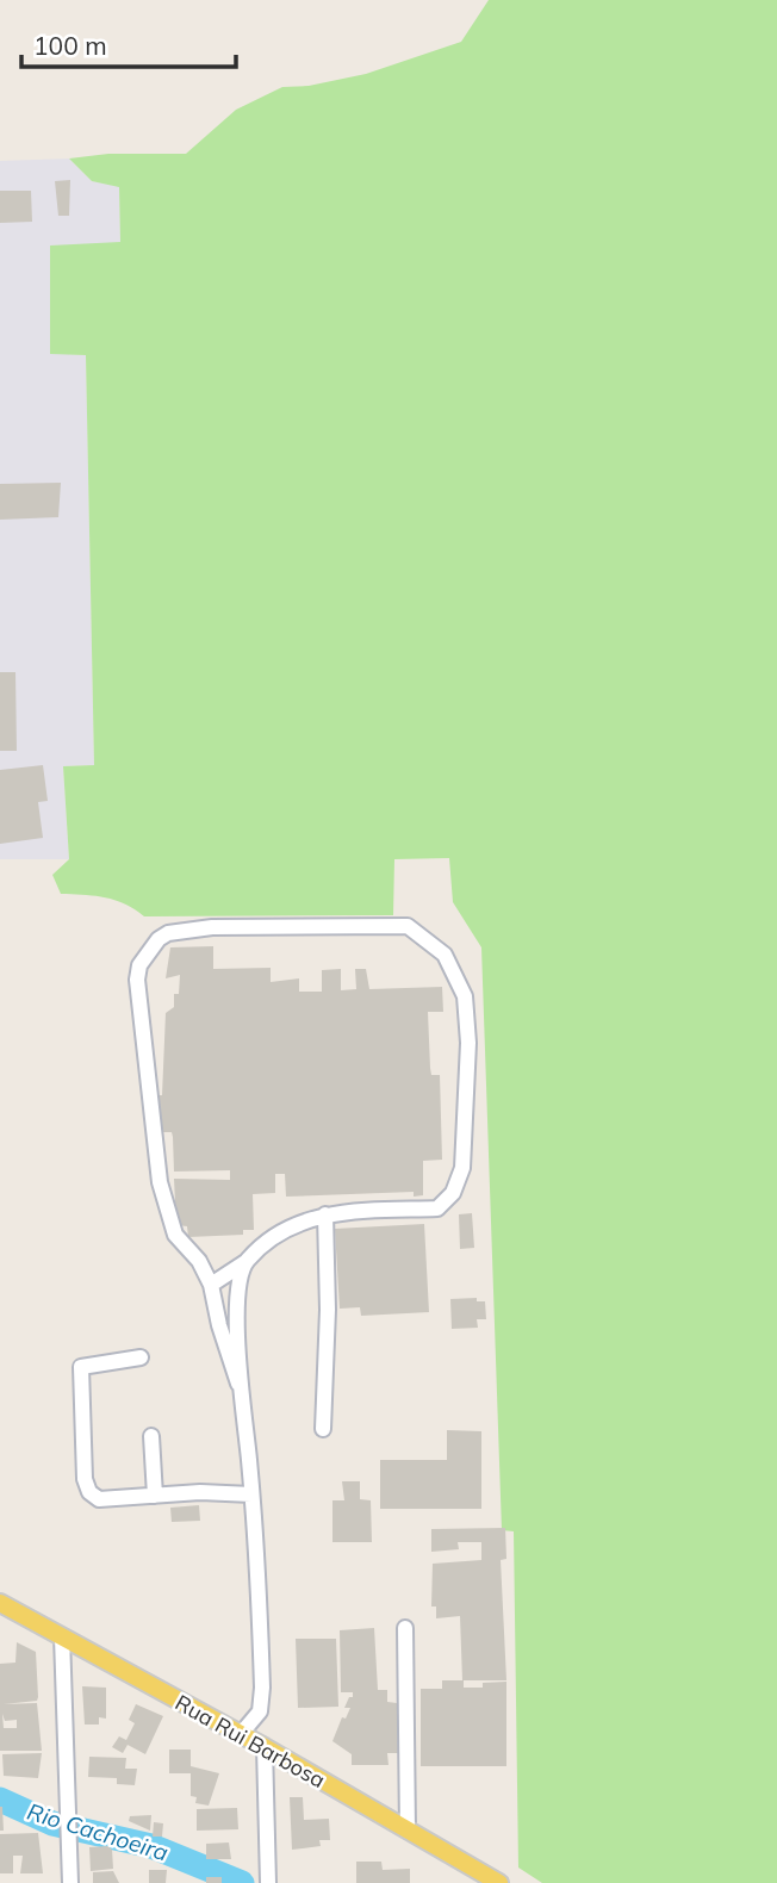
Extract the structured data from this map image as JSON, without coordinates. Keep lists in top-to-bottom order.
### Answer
{
  "streets": {
    "main road": ["Rua Rui Barbosa"]
  },
  "water": ["Rio Cachoeira"],
  "scale_bar": "100 m"
}
